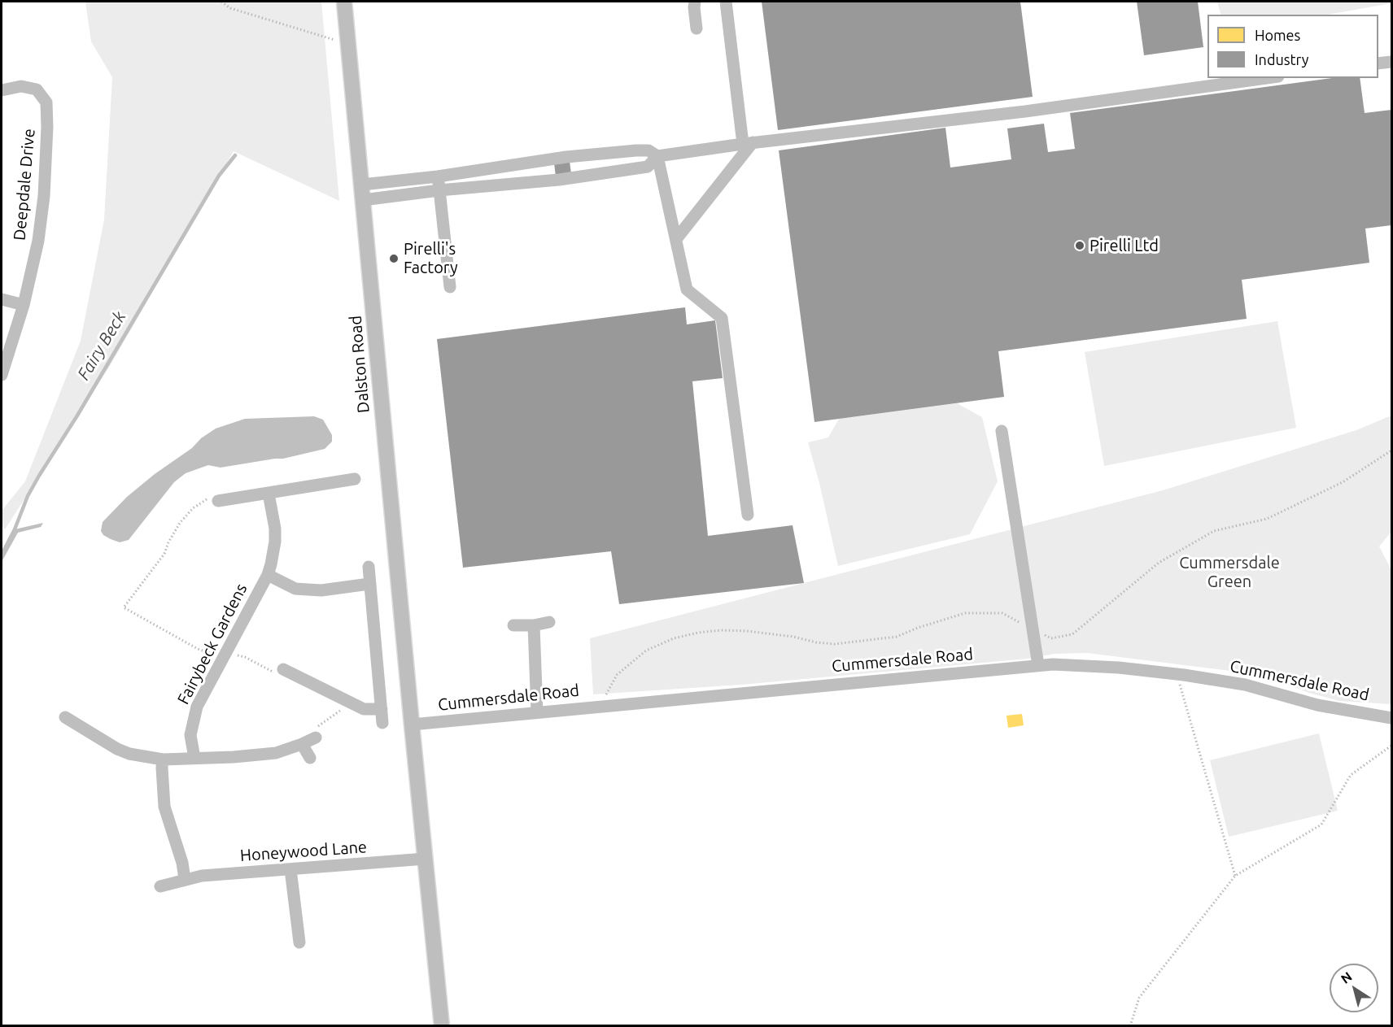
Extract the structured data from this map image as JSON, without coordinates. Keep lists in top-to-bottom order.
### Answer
{
  "streets": {
    "main road": ["Dalston Road"],
    "street": [
      "Deepdale Drive",
      "Fairybeck Gardens",
      "Cummersdale Road",
      "Honeywood Lane"
    ]
  },
  "crossings": [
    ["Dalston Road", "Cummersdale Road"],
    ["Dalston Road", "Honeywood Lane"]
  ],
  "water": ["Fairy Beck"],
  "parks": ["Cummersdale Green"],
  "places": ["Pirelli Ltd", "Pirelli's Factory"],
  "legend": ["Homes", "Industry"],
  "north": "top left"
}
